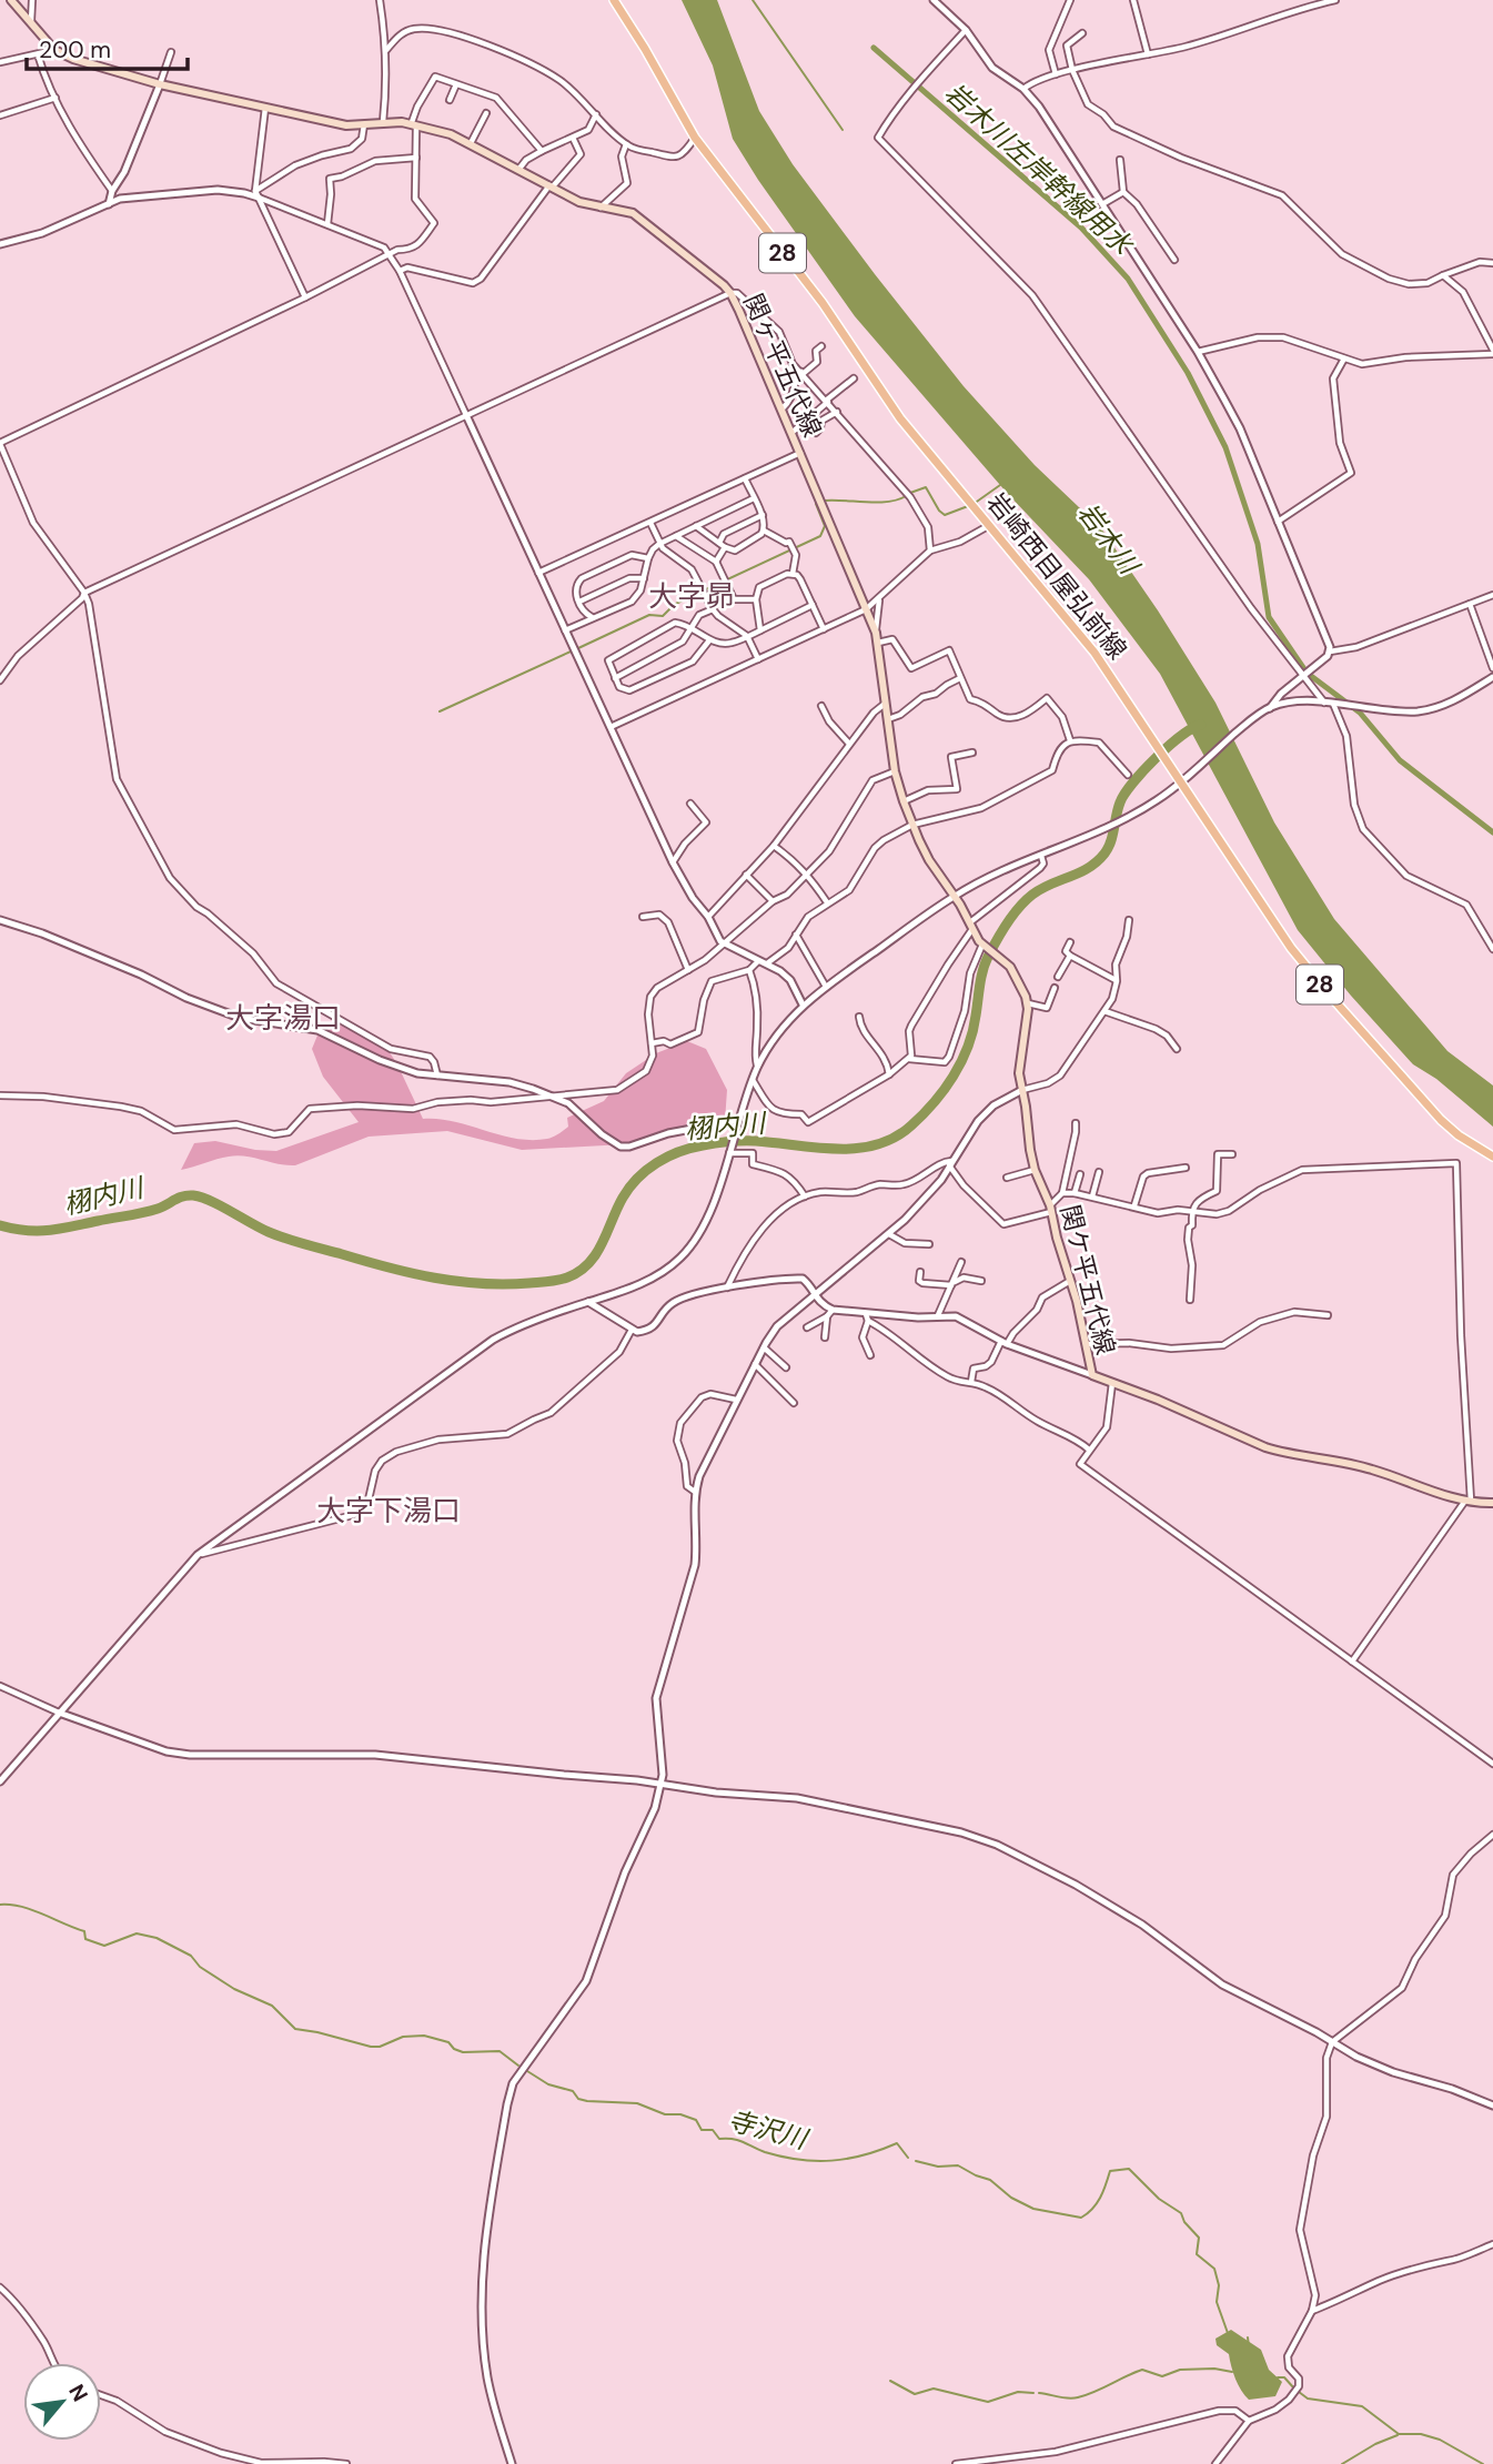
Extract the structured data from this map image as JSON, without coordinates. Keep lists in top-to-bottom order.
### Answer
{
  "streets": {
    "main road": [
      "28",
      "関ヶ平五代線",
      "岩崎西目屋弘前線",
      "関ケ平五代線"
    ]
  },
  "districts": ["大字昴", "大字湯口", "大字下湯口"],
  "water": [
    "岩木川左岸幹線用水",
    "岩木川",
    "栩内川",
    "寺沢川"
  ],
  "scale_bar": "200 m",
  "north": "top right"
}
